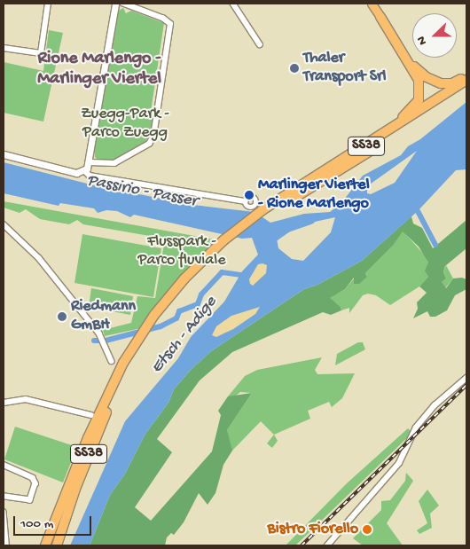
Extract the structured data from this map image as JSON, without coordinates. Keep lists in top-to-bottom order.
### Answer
{
  "streets": {
    "highway": ["SS38"]
  },
  "districts": ["Rione Marlengo - Marlinger Viertel"],
  "water": ["Passirio - Passer", "Etsch - Adige"],
  "parks": ["Zuegg-Park - Parco Zuegg", "Flusspark - Parco fluviale"],
  "places": [
    "Thaler Transport Srl",
    "Marlinger Viertel - Rione Marlengo",
    "Riedmann GmBH",
    "Bistro Fiorello"
  ],
  "scale_bar": "100 m",
  "north": "left"
}
